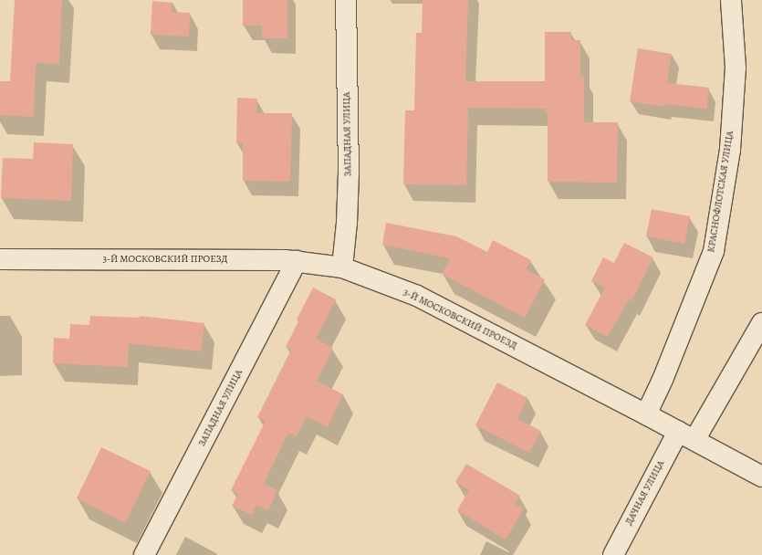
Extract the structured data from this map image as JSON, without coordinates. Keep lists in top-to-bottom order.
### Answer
{
  "streets": {
    "street": [
      "ЗАПАДНАЯ УЛИЦА",
      "КРАСНОФЛОТСКАЯ УЛИЦА",
      "3-Й МОСКОВСКИЙ ПРОЕЗД",
      "ДАЧНАЯ УЛИЦА"
    ]
  },
  "crossings": [
    ["ЗАПАДНАЯ УЛИЦА", "3-Й МОСКОВСКИЙ ПРОЕЗД"],
    ["КРАСНОФЛОТСКАЯ УЛИЦА", "3-Й МОСКОВСКИЙ ПРОЕЗД"],
    ["3-Й МОСКОВСКИЙ ПРОЕЗД", "ДАЧНАЯ УЛИЦА"]
  ]
}
